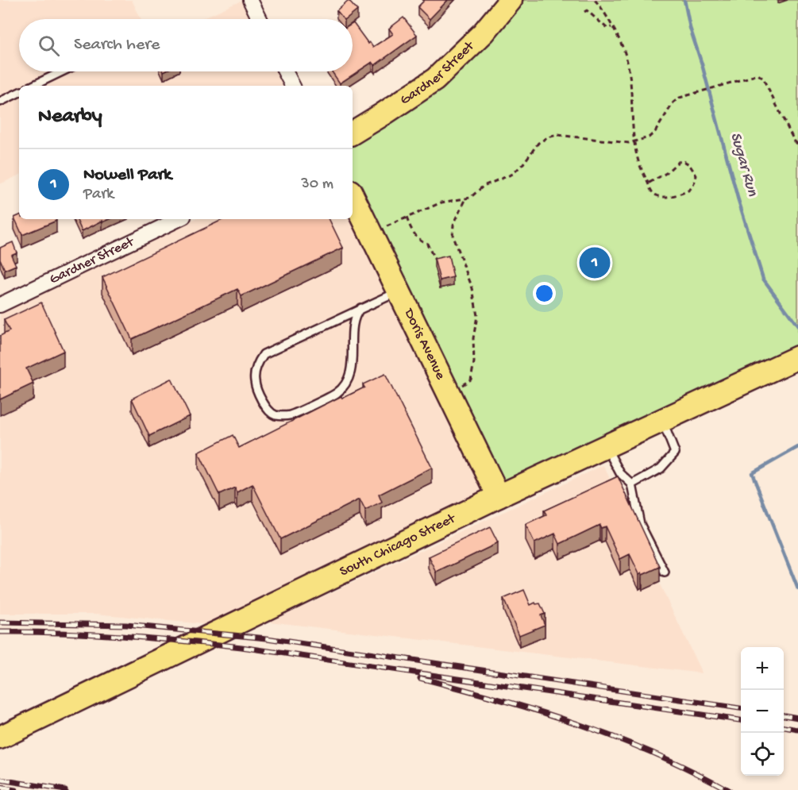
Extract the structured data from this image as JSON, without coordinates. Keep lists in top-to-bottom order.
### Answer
{
  "streets": {
    "main road": ["Gardner Street", "Doris Avenue", "South Chicago Street"]
  },
  "crossings": [
    ["Doris Avenue", "South Chicago Street"]
  ],
  "water": ["Sugar Run"],
  "page": {
    "search": "Search here",
    "heading": "Nearby",
    "list": [
      {
        "mark": "1",
        "name": "Nowell Park",
        "note": "Park",
        "value": "30 m"
      }
    ],
    "pins": "1",
    "map_buttons": ["+", "−"]
  }
}
